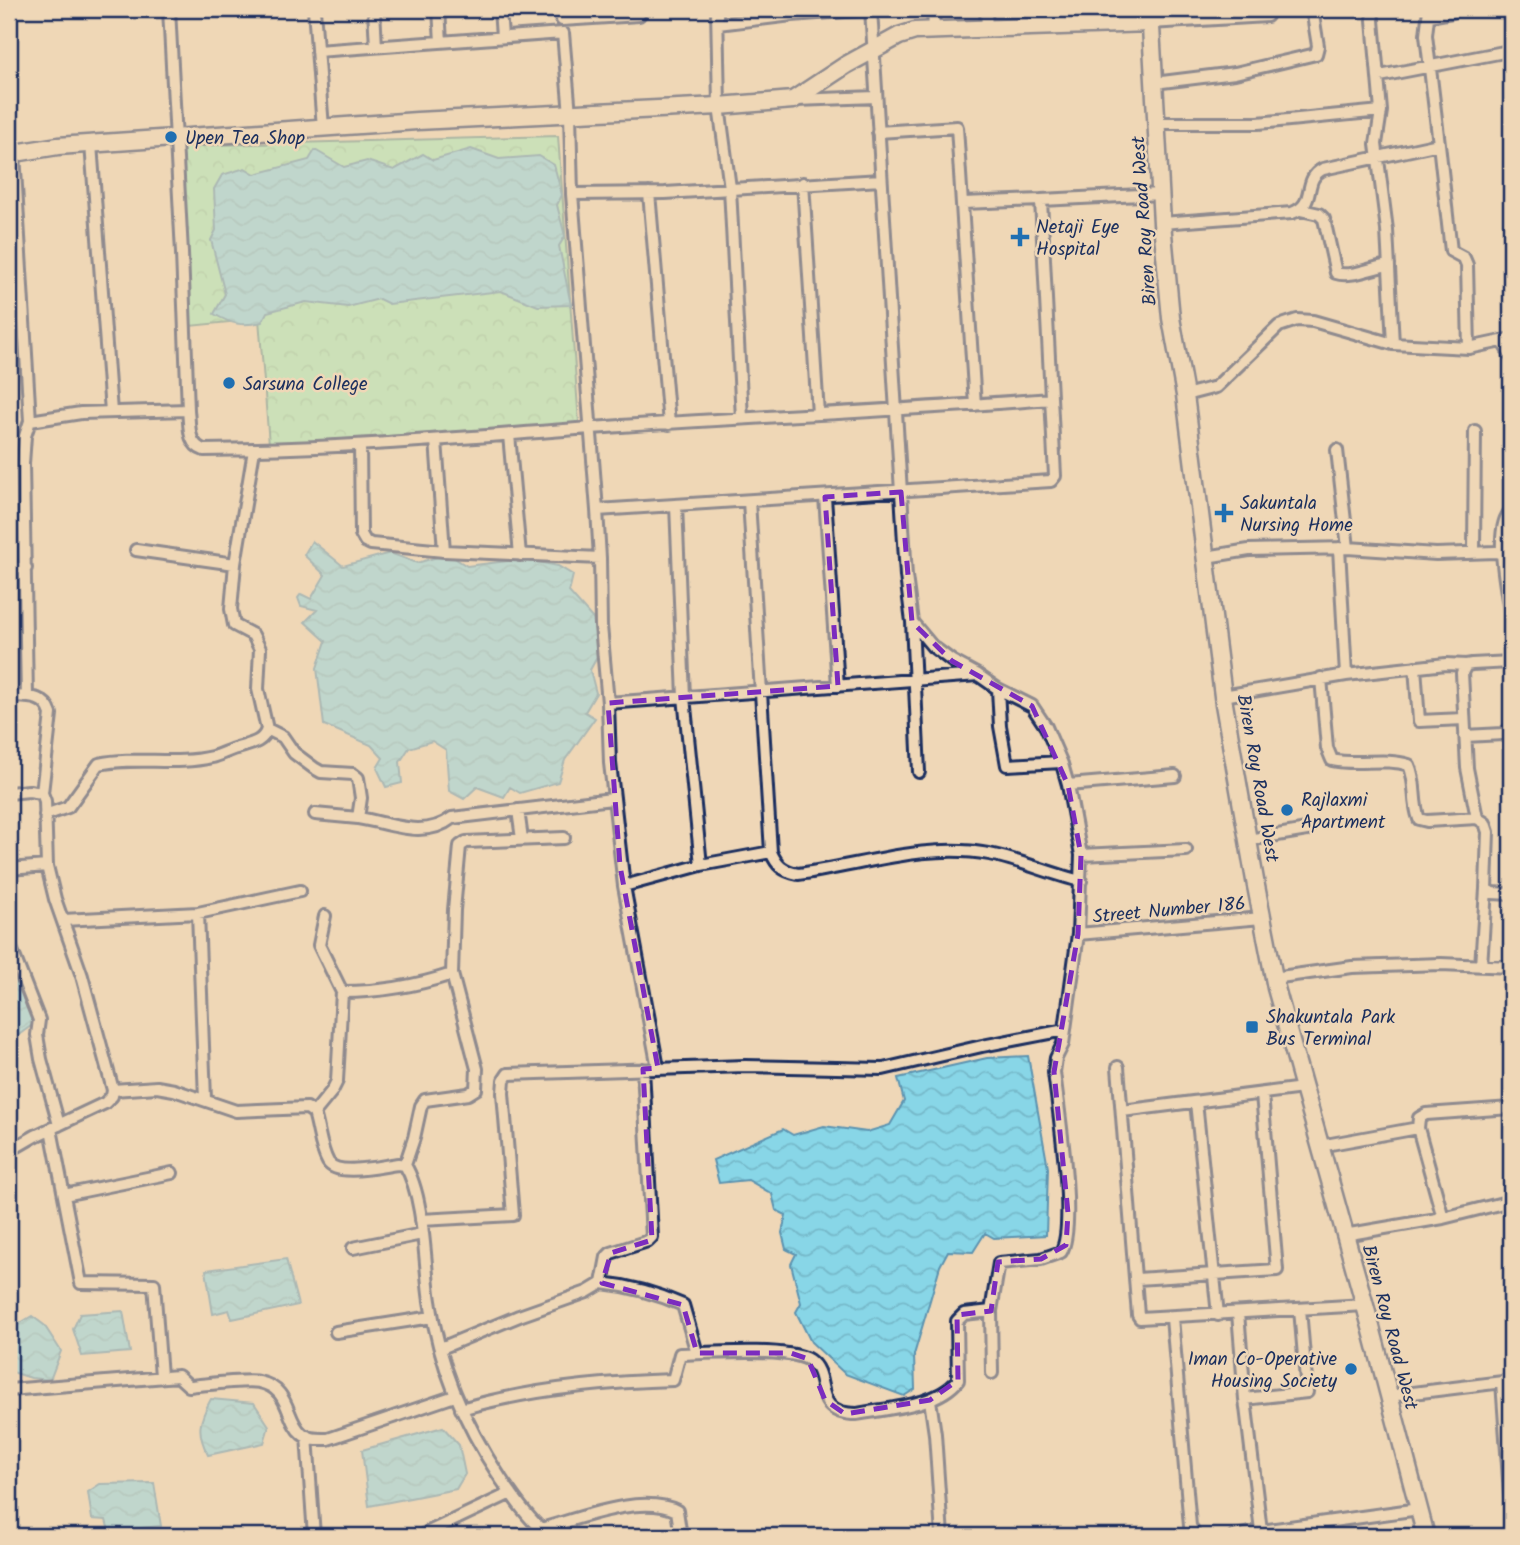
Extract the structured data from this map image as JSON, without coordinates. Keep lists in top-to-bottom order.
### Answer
{
  "streets": {
    "main road": ["Biren Roy Road West"],
    "street": ["Street Number 186"]
  },
  "crossings": [
    ["Biren Roy Road West", "Street Number 186"]
  ],
  "places": {
    "other": [
      "Upen Tea Shop",
      "Sarsuna College",
      "Rajlaxmi Apartment",
      "Iman Co-Operative Housing Society"
    ],
    "health": ["Netaji Eye Hospital", "Sakuntala Nursing Home"],
    "transit": ["Shakuntala Park Bus Terminal"]
  }
}
